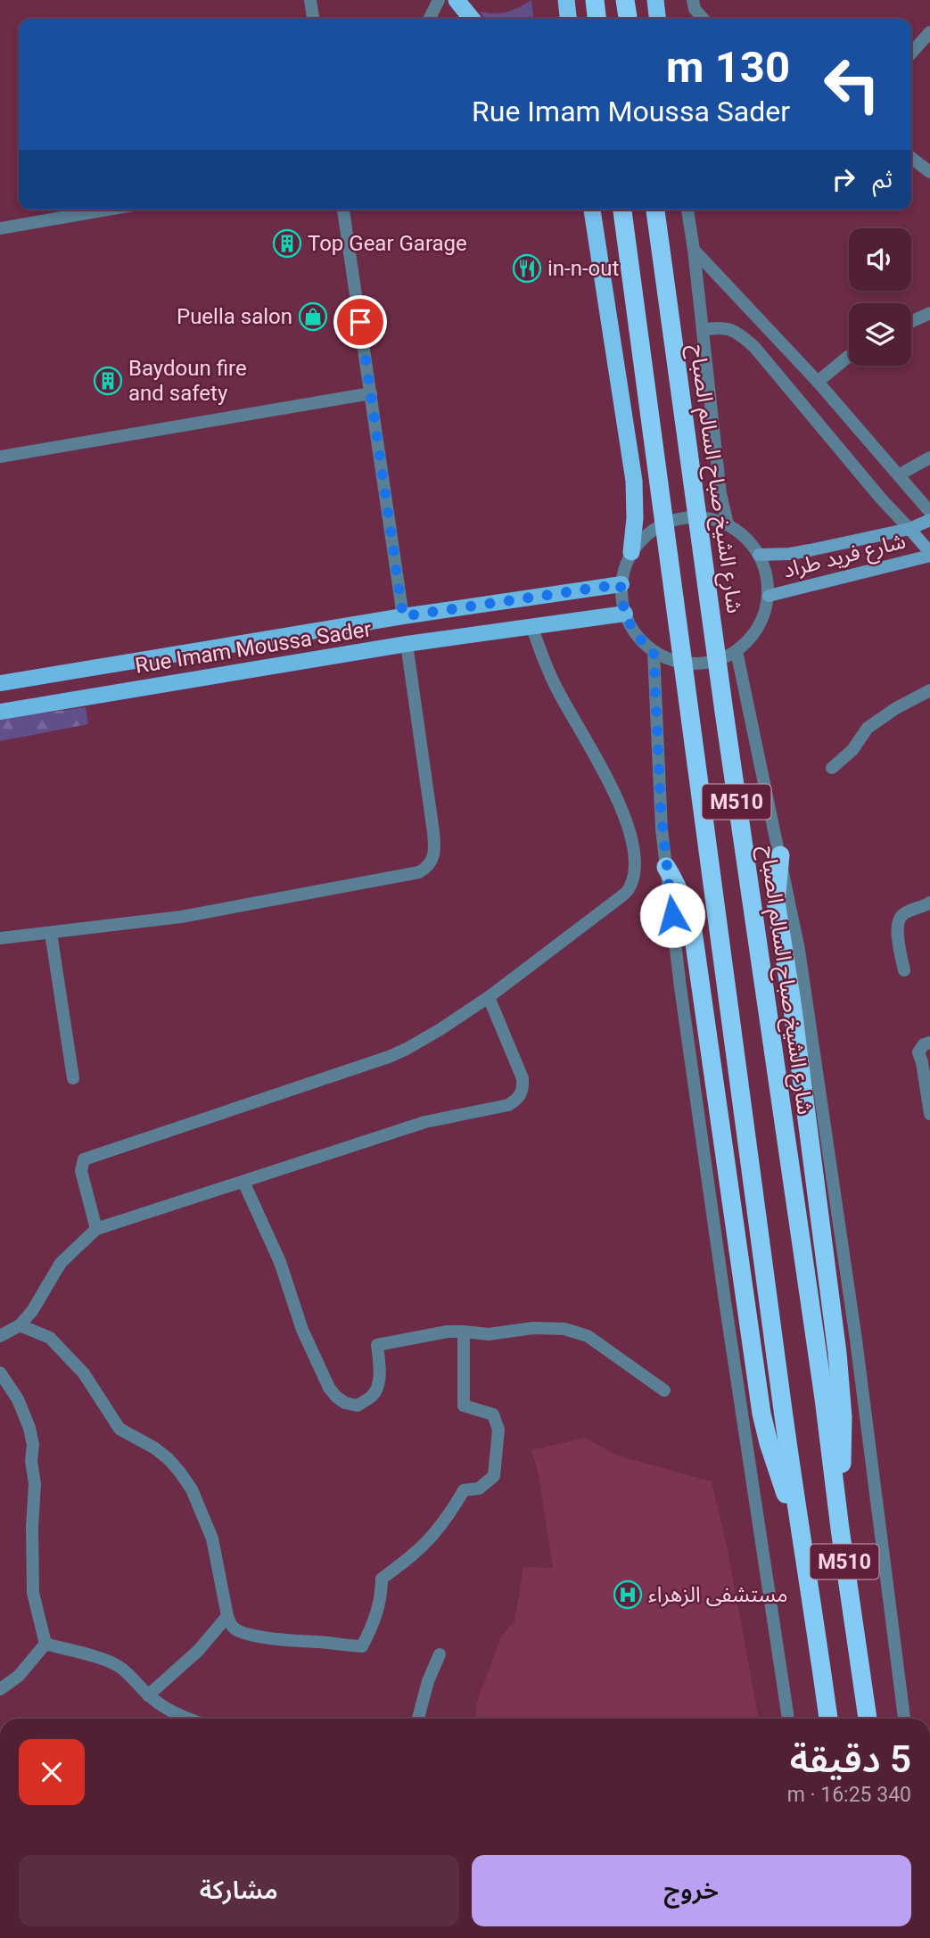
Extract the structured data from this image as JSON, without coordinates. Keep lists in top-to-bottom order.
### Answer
{
  "streets": {
    "highway": ["شارع الشيخ صباح السالم الصباح", "M510"],
    "main road": ["شارع فريد طراد", "Rue Imam Moussa Sader"]
  },
  "crossings": [
    ["شارع الشيخ صباح السالم الصباح", "شارع فريد طراد"],
    ["شارع الشيخ صباح السالم الصباح", "Rue Imam Moussa Sader"],
    ["شارع فريد طراد", "Rue Imam Moussa Sader"]
  ],
  "places": {
    "building": ["Top Gear Garage", "Baydoun fire and safety"],
    "restaurant": ["in-n-out"],
    "shop": ["Puella salon"],
    "hospital": ["مستشفى الزهراء"]
  },
  "page": {
    "turn": ["130 m", "Rue Imam Moussa Sader"],
    "then": "ثم",
    "heading": ["5 دقيقة", "340 m · 16:25"],
    "buttons": ["خروج", "مشاركة"]
  }
}
